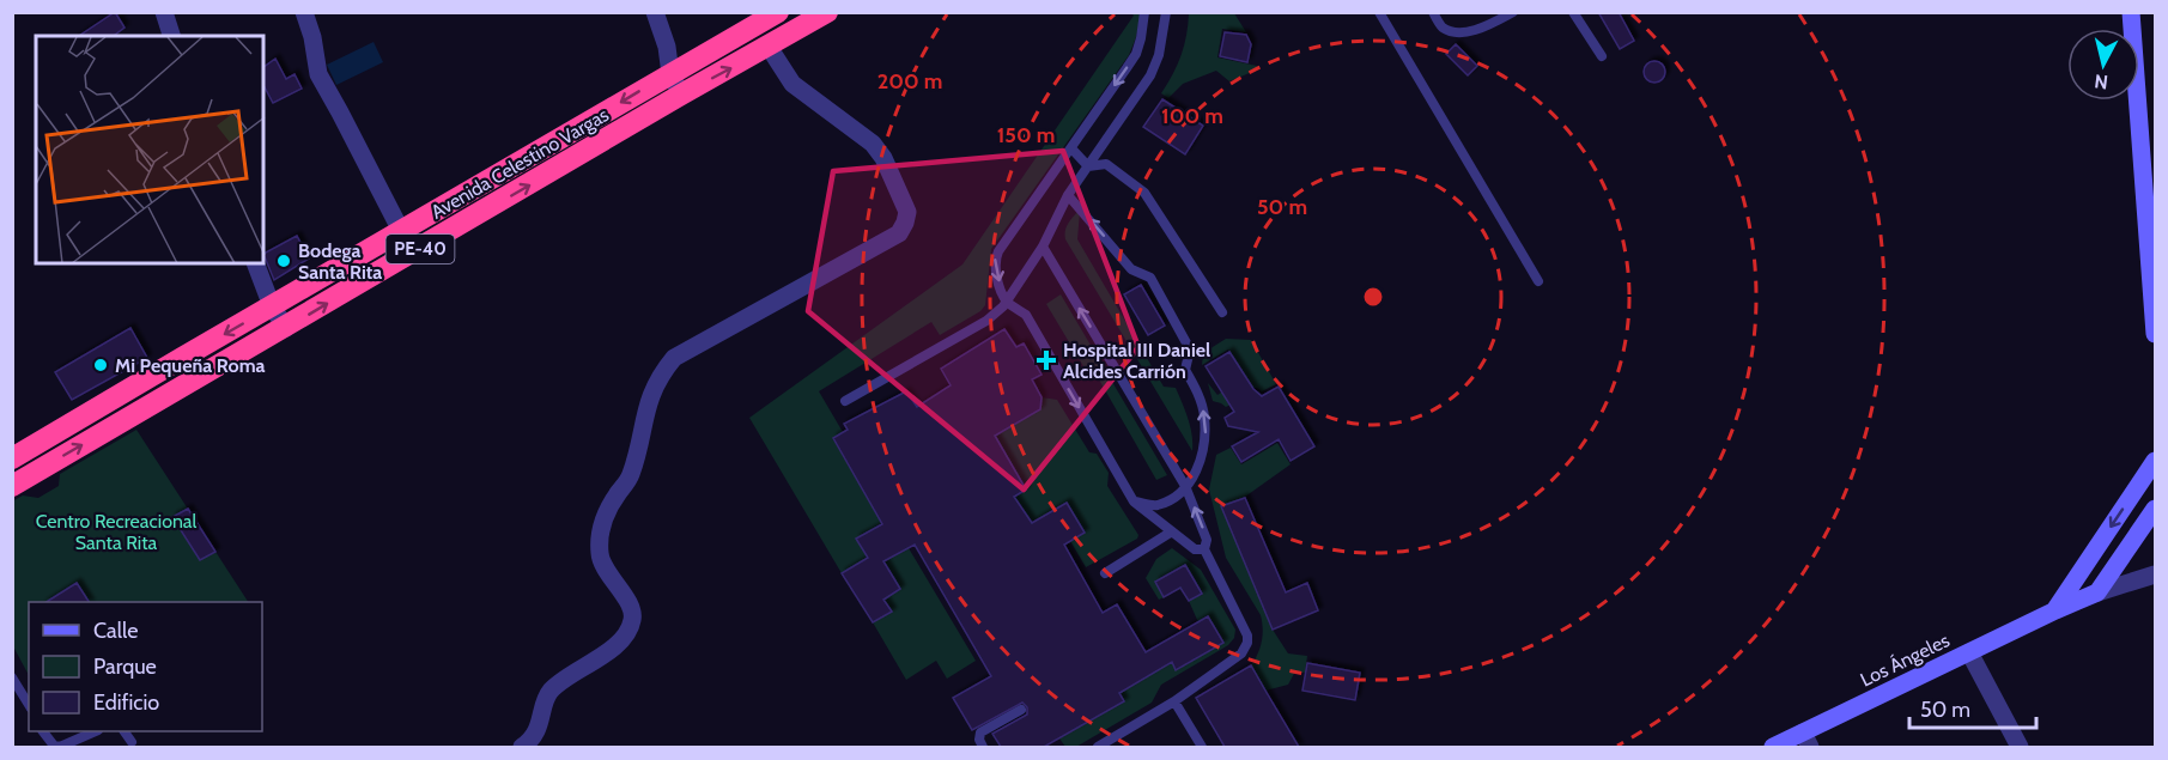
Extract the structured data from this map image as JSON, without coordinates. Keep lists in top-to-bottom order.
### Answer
{
  "streets": {
    "highway": ["Avenida Celestino Vargas", "PE-40"],
    "main road": ["Los Ángeles"]
  },
  "parks": ["Centro Recreacional Santa Rita"],
  "places": {
    "other": ["Bodega Santa Rita", "Mi Pequeña Roma"],
    "health": ["Hospital III Daniel Alcides Carrión"]
  },
  "legend": ["Calle", "Parque", "Edificio"],
  "scale_bar": "50 m",
  "north": "bottom",
  "rings": [
    "200 m",
    "100 m",
    "150 m",
    "50 m"
  ]
}
